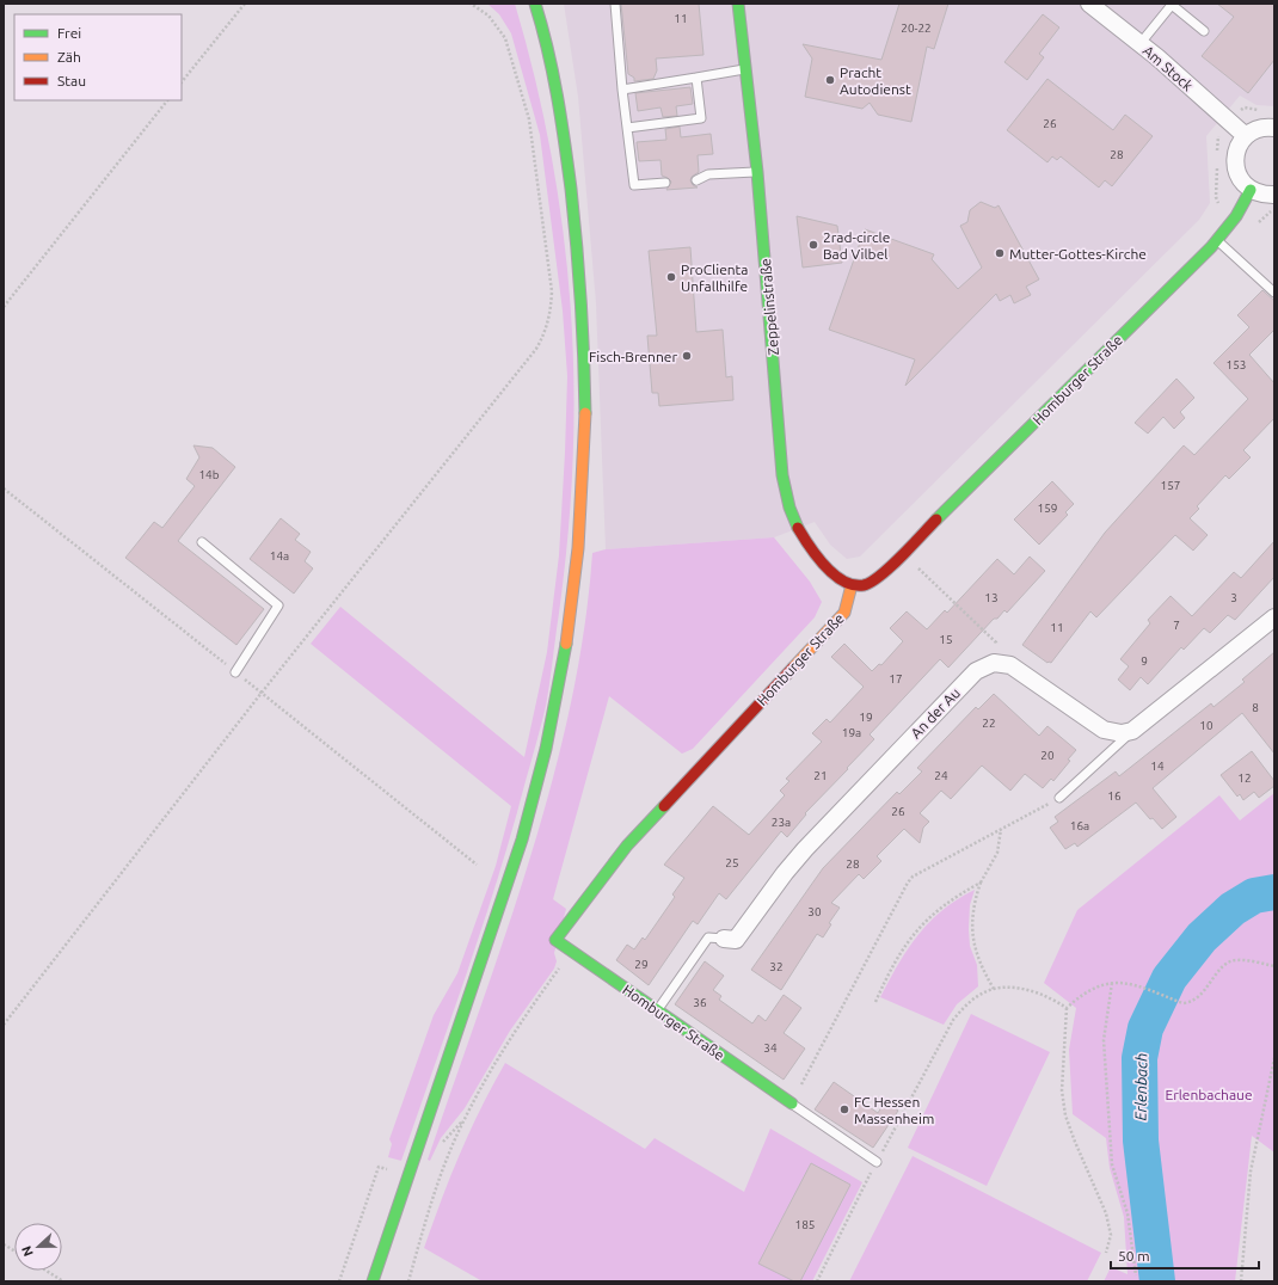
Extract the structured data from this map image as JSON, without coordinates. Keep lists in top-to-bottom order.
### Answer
{
  "streets": {
    "street": [
      "Am Stock",
      "Zeppelinstraße",
      "Homburger Straße",
      "An der Au"
    ]
  },
  "crossings": [
    ["Zeppelinstraße", "Homburger Straße"],
    ["Homburger Straße", "An der Au"]
  ],
  "water": ["Erlenbach"],
  "parks": ["Erlenbachaue"],
  "places": [
    "Pracht Autodienst",
    "2rad-circle Bad Vilbel",
    "Mutter-Gottes-Kirche",
    "ProClienta Unfallhilfe",
    "Fisch-Brenner",
    "FC Hessen Massenheim"
  ],
  "house_numbers": [
    "11",
    "20-22",
    "26",
    "28",
    "153",
    "14b",
    "157",
    "159",
    "14a",
    "13",
    "3",
    "7",
    "11",
    "15",
    "9",
    "17",
    "8",
    "19",
    "22",
    "10",
    "19a",
    "20",
    "14",
    "21",
    "24",
    "12",
    "16",
    "26",
    "23a",
    "16a",
    "25",
    "28",
    "30",
    "29",
    "32",
    "36",
    "34",
    "185"
  ],
  "legend": ["Frei", "Zäh", "Stau"],
  "scale_bar": "50 m",
  "north": "left"
}
